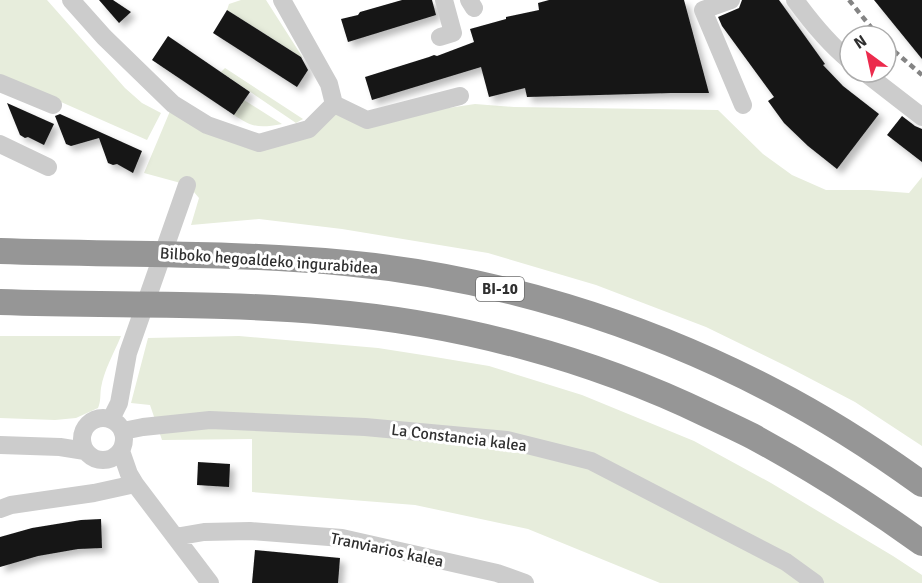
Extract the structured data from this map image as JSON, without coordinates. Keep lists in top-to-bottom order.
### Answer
{
  "streets": {
    "highway": ["Bilboko hegoaldeko ingurabidea", "BI-10"],
    "street": ["La Constancia kalea", "Tranviarios kalea"]
  },
  "north": "top left"
}
